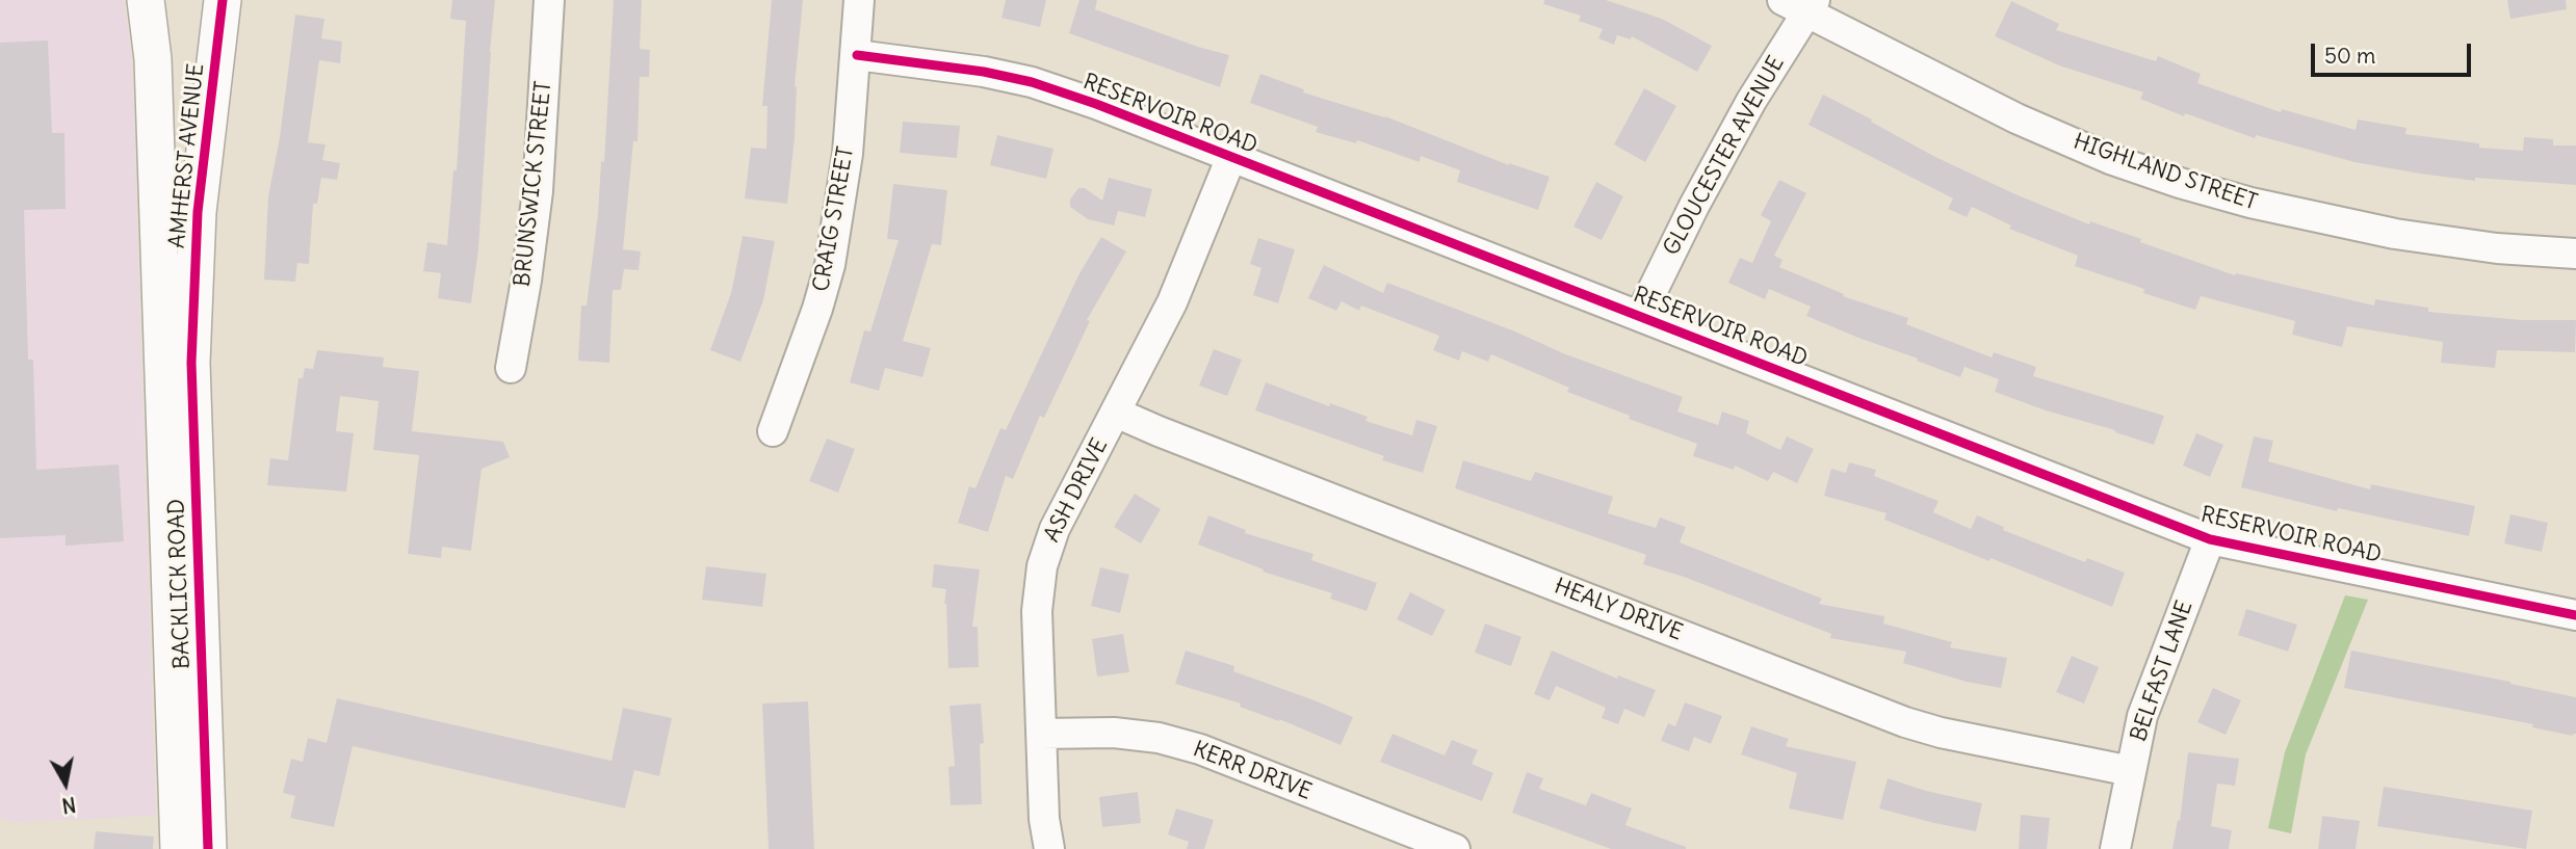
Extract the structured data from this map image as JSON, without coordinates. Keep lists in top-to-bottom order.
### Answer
{
  "streets": {
    "main road": ["AMHERST AVENUE", "BACKLICK ROAD"],
    "street": [
      "RESERVOIR ROAD",
      "GLOUCESTER AVENUE",
      "HIGHLAND STREET",
      "BRUNSWICK STREET",
      "CRAIG STREET",
      "ASH DRIVE",
      "HEALY DRIVE",
      "BELFAST LANE",
      "KERR DRIVE"
    ]
  },
  "crossings": [
    ["RESERVOIR ROAD", "GLOUCESTER AVENUE"],
    ["RESERVOIR ROAD", "CRAIG STREET"],
    ["RESERVOIR ROAD", "ASH DRIVE"],
    ["RESERVOIR ROAD", "BELFAST LANE"],
    ["AMHERST AVENUE", "BACKLICK ROAD"],
    ["GLOUCESTER AVENUE", "HIGHLAND STREET"],
    ["ASH DRIVE", "HEALY DRIVE"],
    ["ASH DRIVE", "KERR DRIVE"],
    ["HEALY DRIVE", "BELFAST LANE"]
  ],
  "scale_bar": "50 m",
  "north": "bottom"
}
